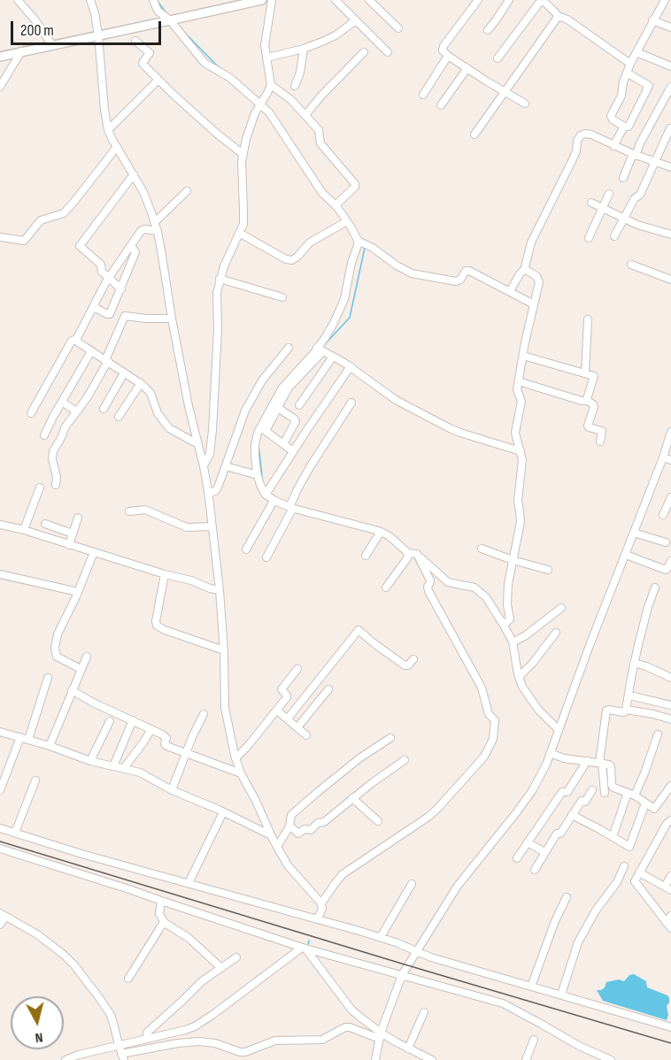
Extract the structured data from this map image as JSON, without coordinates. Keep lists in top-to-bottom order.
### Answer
{
  "scale_bar": "200 m",
  "north": "bottom"
}
